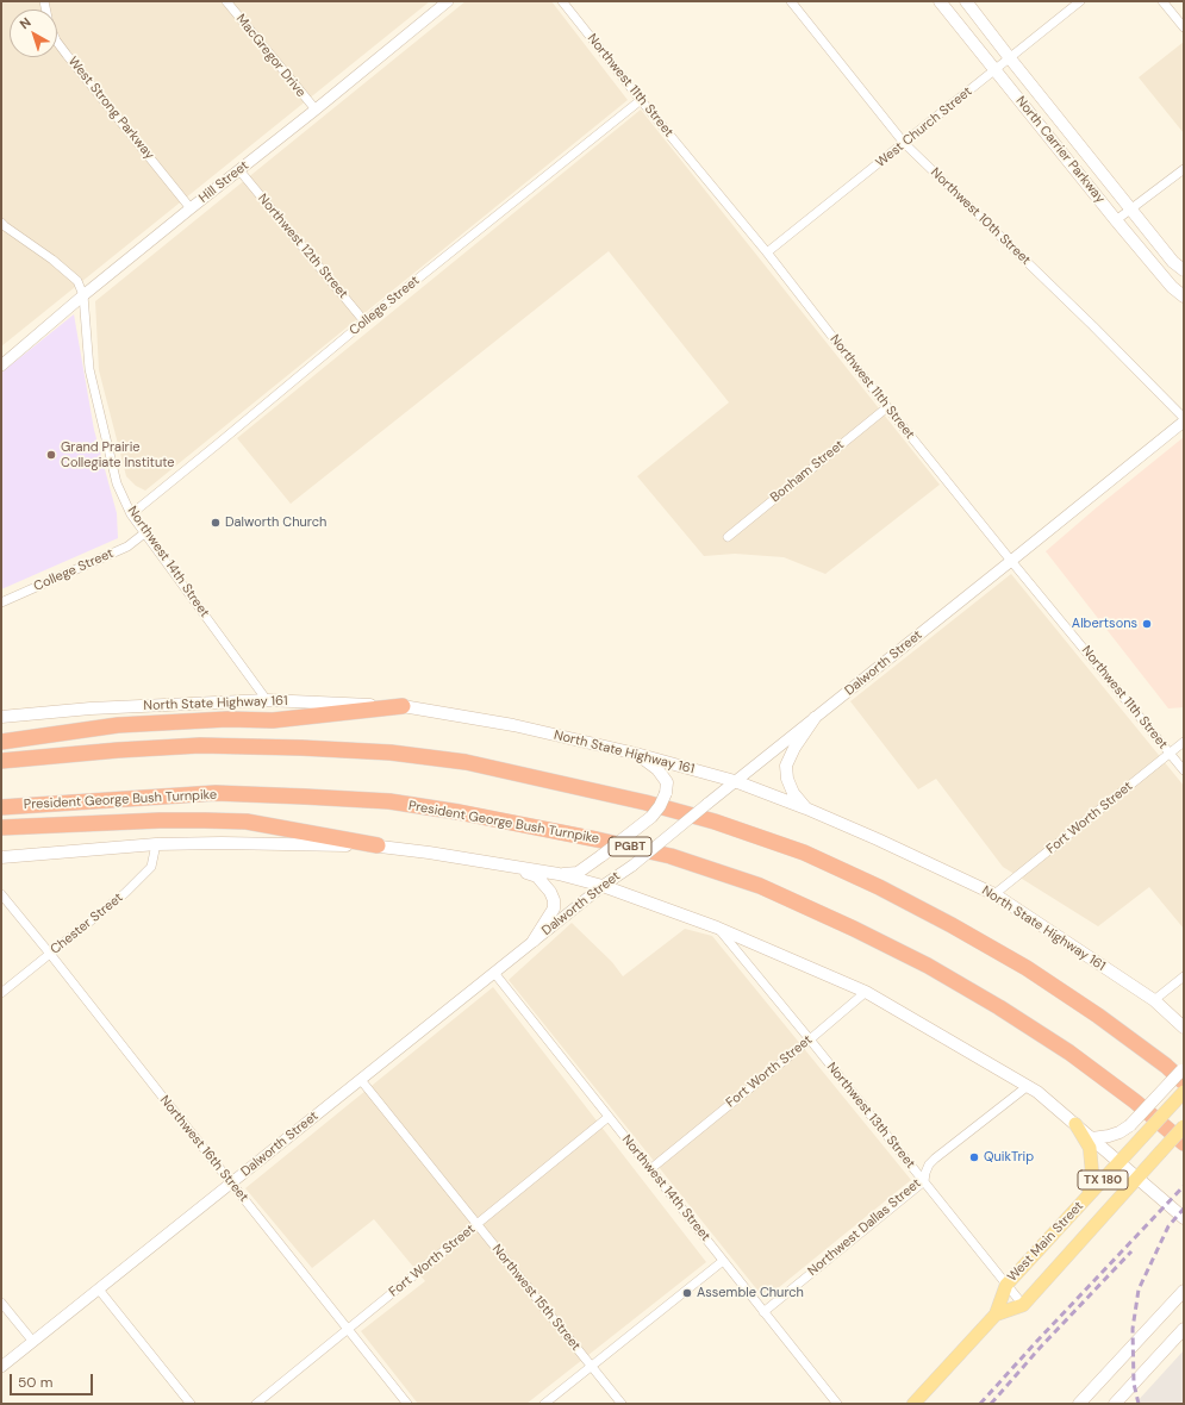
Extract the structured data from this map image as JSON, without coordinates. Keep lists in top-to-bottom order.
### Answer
{
  "streets": {
    "highway": ["President George Bush Turnpike", "PGBT"],
    "main road": [
      "North Carrier Parkway",
      "North State Highway 161",
      "TX 180",
      "West Main Street"
    ],
    "street": [
      "MacGregor Drive",
      "Northwest 11th Street",
      "West Strong Parkway",
      "West Church Street",
      "Hill Street",
      "Northwest 10th Street",
      "Northwest 12th Street",
      "College Street",
      "Bonham Street",
      "Northwest 14th Street",
      "Dalworth Street",
      "Fort Worth Street",
      "Chester Street",
      "Northwest 13th Street",
      "Northwest 16th Street",
      "Northwest Dallas Street",
      "Northwest 15th Street"
    ]
  },
  "crossings": [
    ["MacGregor Drive", "Hill Street"],
    ["Northwest 11th Street", "West Church Street"],
    ["Northwest 11th Street", "College Street"],
    ["Northwest 11th Street", "Bonham Street"],
    ["Northwest 11th Street", "Dalworth Street"],
    ["Northwest 11th Street", "Fort Worth Street"],
    ["West Strong Parkway", "Hill Street"],
    ["West Church Street", "North Carrier Parkway"],
    ["West Church Street", "Northwest 10th Street"],
    ["Hill Street", "Northwest 12th Street"],
    ["Hill Street", "Northwest 14th Street"],
    ["Northwest 12th Street", "College Street"],
    ["College Street", "Northwest 14th Street"],
    ["Northwest 14th Street", "Dalworth Street"],
    ["Northwest 14th Street", "North State Highway 161"],
    ["Northwest 14th Street", "Fort Worth Street"],
    ["Northwest 14th Street", "Northwest Dallas Street"],
    ["Dalworth Street", "North State Highway 161"],
    ["Dalworth Street", "Northwest 16th Street"],
    ["Dalworth Street", "Northwest 15th Street"],
    ["North State Highway 161", "Fort Worth Street"],
    ["Fort Worth Street", "Northwest 13th Street"],
    ["Fort Worth Street", "Northwest 16th Street"],
    ["Fort Worth Street", "Northwest 15th Street"],
    ["Chester Street", "Northwest 16th Street"],
    ["Northwest 13th Street", "Northwest Dallas Street"],
    ["Northwest 13th Street", "West Main Street"]
  ],
  "places": [
    "Grand Prairie Collegiate Institute",
    "Dalworth Church",
    "Albertsons",
    "QuikTrip",
    "Assemble Church"
  ],
  "scale_bar": "50 m",
  "north": "top left"
}
